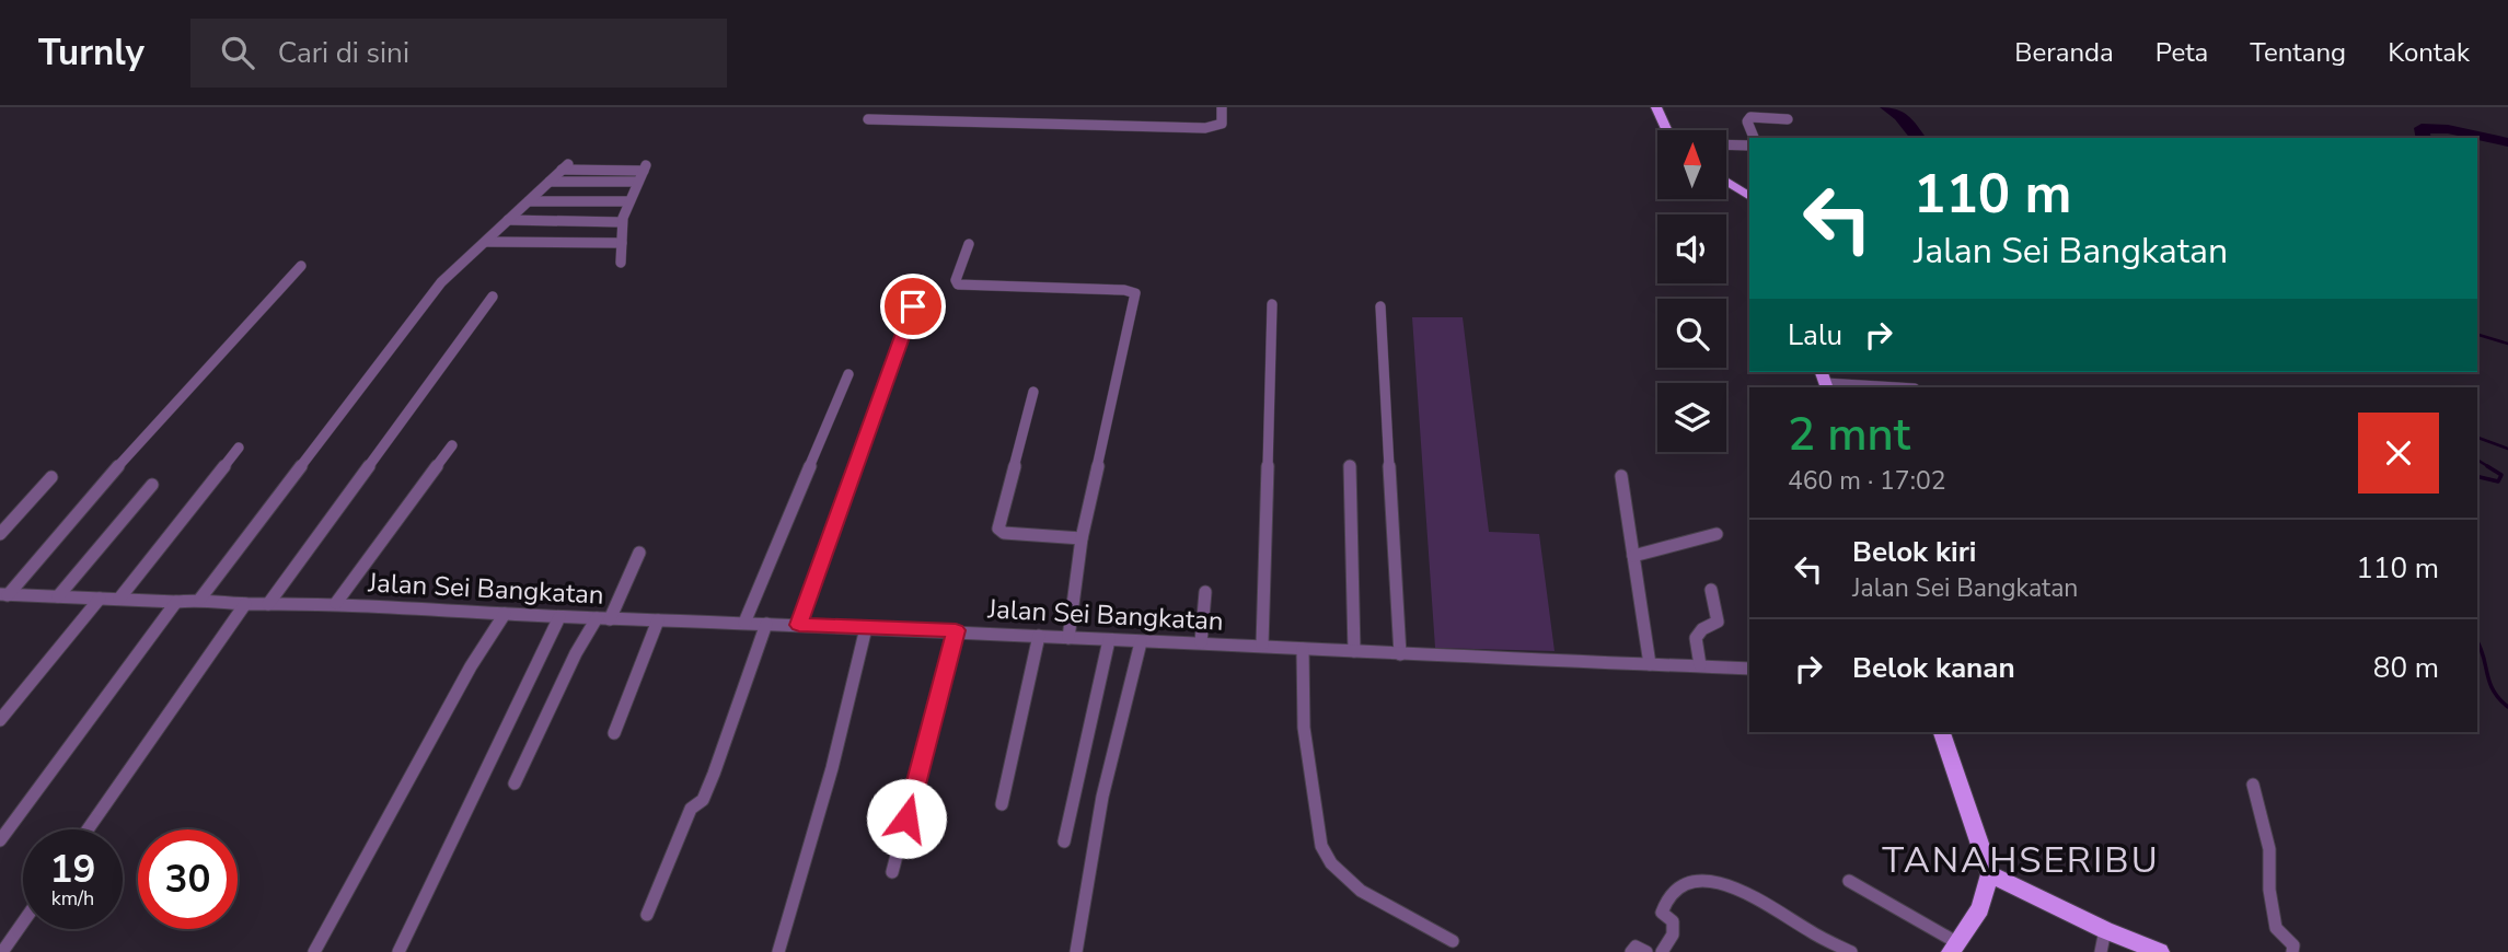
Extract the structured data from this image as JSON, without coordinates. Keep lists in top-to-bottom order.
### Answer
{
  "streets": {
    "street": ["Jalan Sei Bangkatan"]
  },
  "districts": ["TANAHSERIBU"],
  "north": "top",
  "page": {
    "header": "Turnly",
    "search": "Cari di sini",
    "nav": [
      "Beranda",
      "Peta",
      "Tentang",
      "Kontak"
    ],
    "turn": ["110 m", "Jalan Sei Bangkatan"],
    "then": "Lalu",
    "heading": ["2 mnt", "460 m · 17:02"],
    "list": [
      {
        "name": "Belok kiri",
        "note": "Jalan Sei Bangkatan",
        "value": "110 m"
      },
      {
        "name": "Belok kanan",
        "value": "80 m"
      }
    ],
    "speed": "19 km/h",
    "limit": "30"
  }
}
